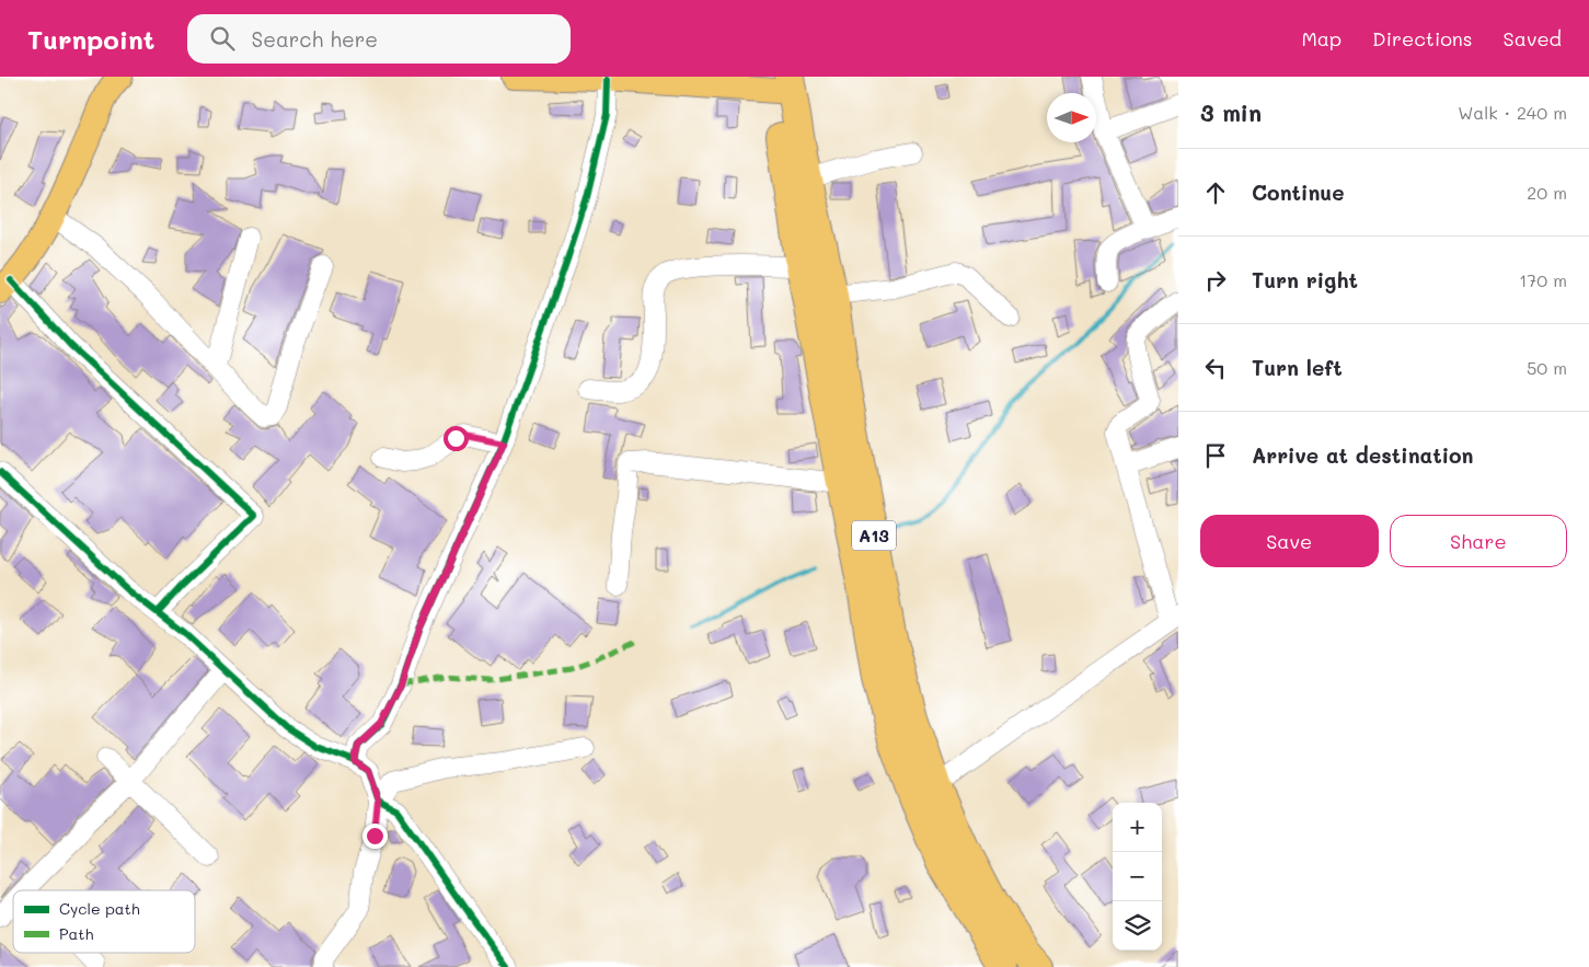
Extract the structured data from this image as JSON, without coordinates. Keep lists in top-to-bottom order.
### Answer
{
  "streets": {
    "highway": ["A13"]
  },
  "legend": ["Cycle path", "Path"],
  "north": "right",
  "page": {
    "header": "Turnpoint",
    "search": "Search here",
    "nav": ["Map", "Directions", "Saved"],
    "heading": ["3 min", "Walk · 240 m"],
    "list": [
      ["Continue", "20 m"],
      ["Turn right", "170 m"],
      ["Turn left", "50 m"],
      "Arrive at destination"
    ],
    "buttons": ["Save", "Share"],
    "map_buttons": ["+", "−"]
  }
}
